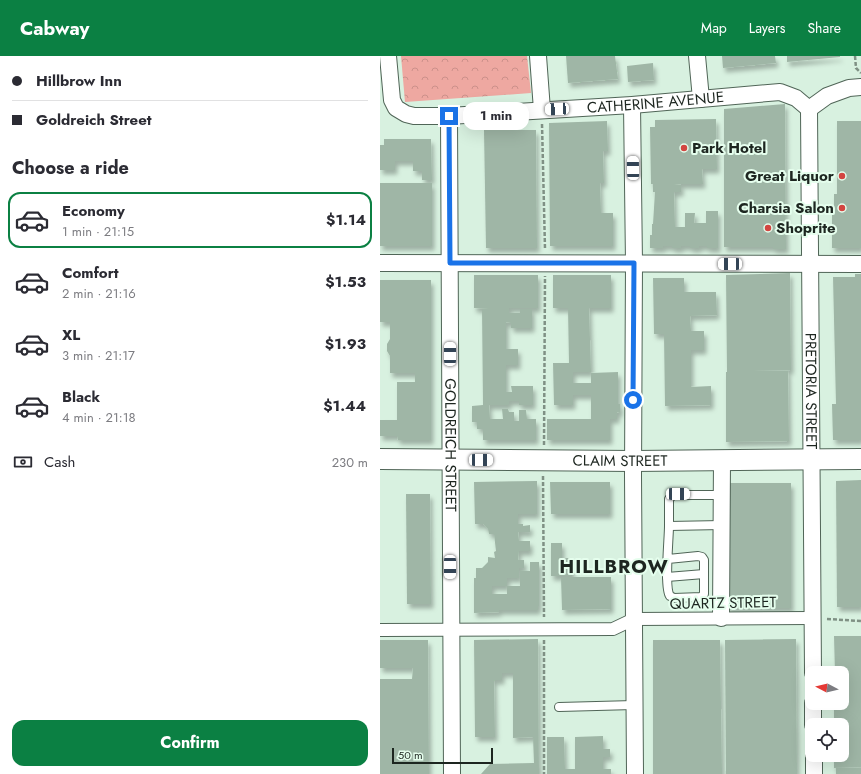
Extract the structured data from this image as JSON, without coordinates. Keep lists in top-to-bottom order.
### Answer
{
  "streets": {
    "street": [
      "CATHERINE AVENUE",
      "PRETORIA STREET",
      "GOLDREICH STREET",
      "CLAIM STREET",
      "QUARTZ STREET"
    ]
  },
  "crossings": [
    ["CATHERINE AVENUE", "PRETORIA STREET"],
    ["CATHERINE AVENUE", "GOLDREICH STREET"],
    ["PRETORIA STREET", "CLAIM STREET"],
    ["PRETORIA STREET", "QUARTZ STREET"],
    ["GOLDREICH STREET", "CLAIM STREET"]
  ],
  "districts": ["HILLBROW"],
  "places": [
    "Park Hotel",
    "Great Liquor",
    "Charsia Salon",
    "Shoprite"
  ],
  "scale_bar": "50 m",
  "north": "left",
  "page": {
    "header": "Cabway",
    "nav": ["Map", "Layers", "Share"],
    "banner": ["Hillbrow Inn", "Goldreich Street"],
    "bubble": "1 min",
    "heading": "Choose a ride",
    "list": [
      {
        "name": "Economy",
        "note": "1 min · 21:15",
        "value": "$1.14"
      },
      {
        "name": "Comfort",
        "note": "2 min · 21:16",
        "value": "$1.53"
      },
      {
        "name": "XL",
        "note": "3 min · 21:17",
        "value": "$1.93"
      },
      {
        "name": "Black",
        "note": "4 min · 21:18",
        "value": "$1.44"
      }
    ],
    "pay": ["Cash", "230 m"],
    "buttons": "Confirm",
    "scale": "50 m"
  }
}
